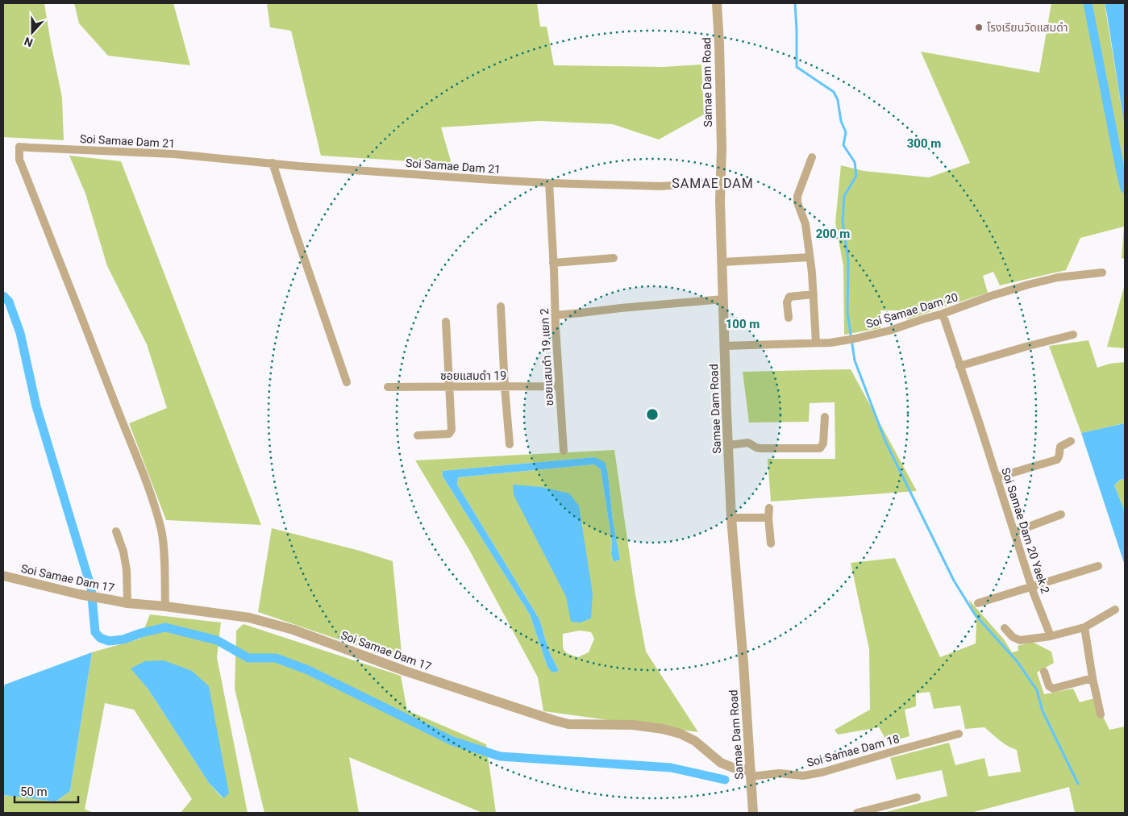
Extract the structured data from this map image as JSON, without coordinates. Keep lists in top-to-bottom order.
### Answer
{
  "streets": {
    "street": [
      "Samae Dam Road",
      "Soi Samae Dam 21",
      "Soi Samae Dam 20",
      "ซอยแสมดำ 19 แยก 2",
      "ซอยแสมดำ 19",
      "Soi Samae Dam 20 Yaek 2",
      "Soi Samae Dam 17",
      "Soi Samae Dam 18"
    ]
  },
  "crossings": [
    ["Samae Dam Road", "Soi Samae Dam 21"],
    ["Samae Dam Road", "Soi Samae Dam 20"],
    ["Samae Dam Road", "Soi Samae Dam 17"],
    ["Samae Dam Road", "Soi Samae Dam 18"],
    ["Soi Samae Dam 21", "ซอยแสมดำ 19 แยก 2"],
    ["Soi Samae Dam 21", "Soi Samae Dam 17"],
    ["Soi Samae Dam 20", "Soi Samae Dam 20 Yaek 2"],
    ["ซอยแสมดำ 19 แยก 2", "ซอยแสมดำ 19"],
    ["Soi Samae Dam 17", "Soi Samae Dam 18"]
  ],
  "districts": ["SAMAE DAM"],
  "places": ["โรงเรียนวัดแสมดำ"],
  "scale_bar": "50 m",
  "north": "bottom",
  "rings": ["300 m", "200 m", "100 m"]
}
